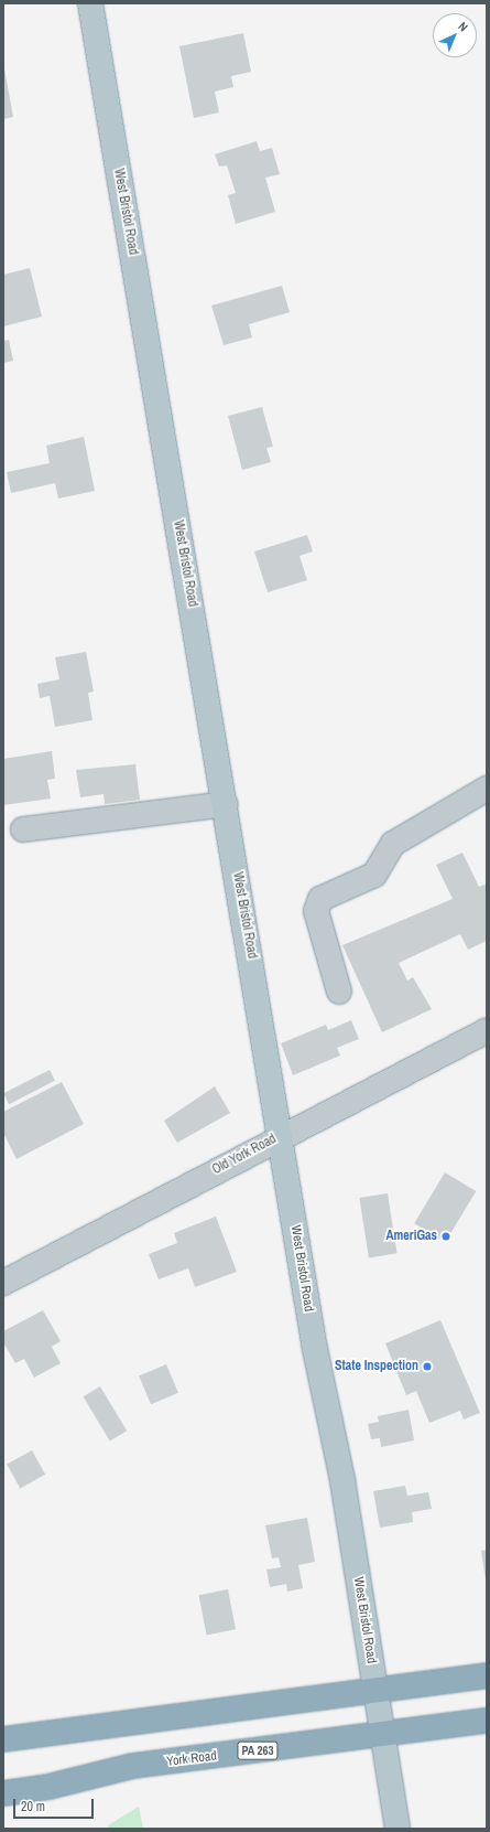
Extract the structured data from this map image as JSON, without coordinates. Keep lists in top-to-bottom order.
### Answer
{
  "streets": {
    "highway": ["PA 263", "York Road"],
    "main road": ["West Bristol Road"],
    "street": ["Old York Road"]
  },
  "crossings": [
    ["West Bristol Road", "Old York Road"],
    ["West Bristol Road", "York Road"]
  ],
  "places": ["AmeriGas", "State Inspection"],
  "scale_bar": "20 m",
  "north": "top right"
}
